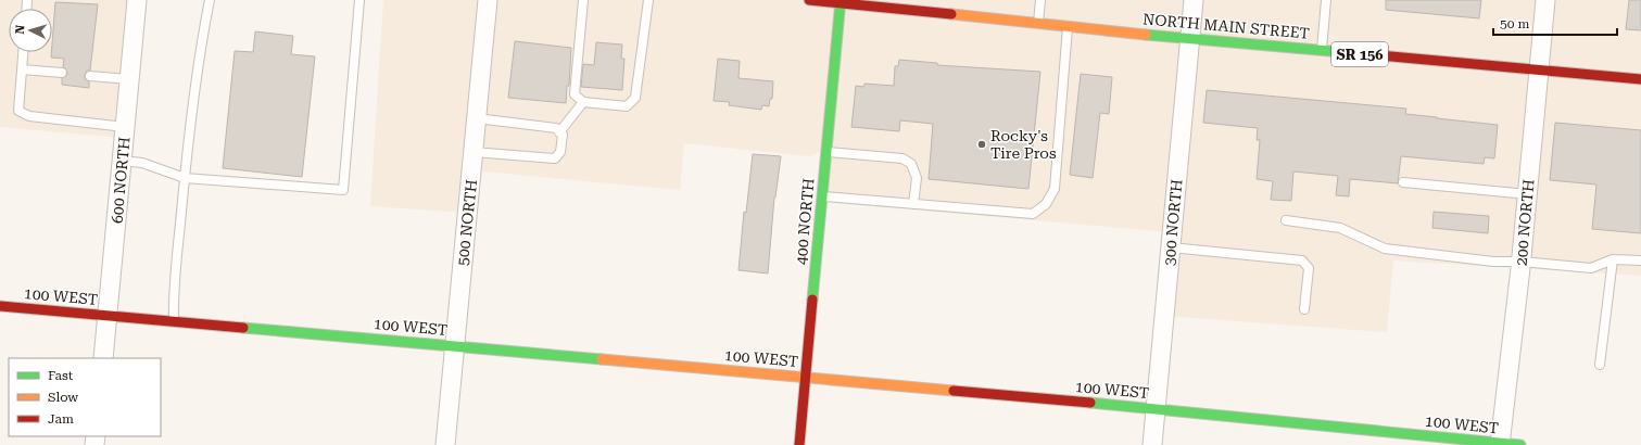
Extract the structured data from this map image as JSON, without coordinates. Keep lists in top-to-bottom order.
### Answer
{
  "streets": {
    "street": [
      "NORTH MAIN STREET",
      "SR 156",
      "600 NORTH",
      "400 NORTH",
      "500 NORTH",
      "300 NORTH",
      "200 NORTH",
      "100 WEST"
    ]
  },
  "crossings": [
    ["NORTH MAIN STREET", "400 NORTH"],
    ["NORTH MAIN STREET", "300 NORTH"],
    ["NORTH MAIN STREET", "200 NORTH"],
    ["600 NORTH", "100 WEST"],
    ["400 NORTH", "100 WEST"],
    ["500 NORTH", "100 WEST"],
    ["300 NORTH", "100 WEST"],
    ["200 NORTH", "100 WEST"]
  ],
  "places": ["Rocky's Tire Pros"],
  "legend": ["Fast", "Slow", "Jam"],
  "scale_bar": "50 m",
  "north": "left"
}
